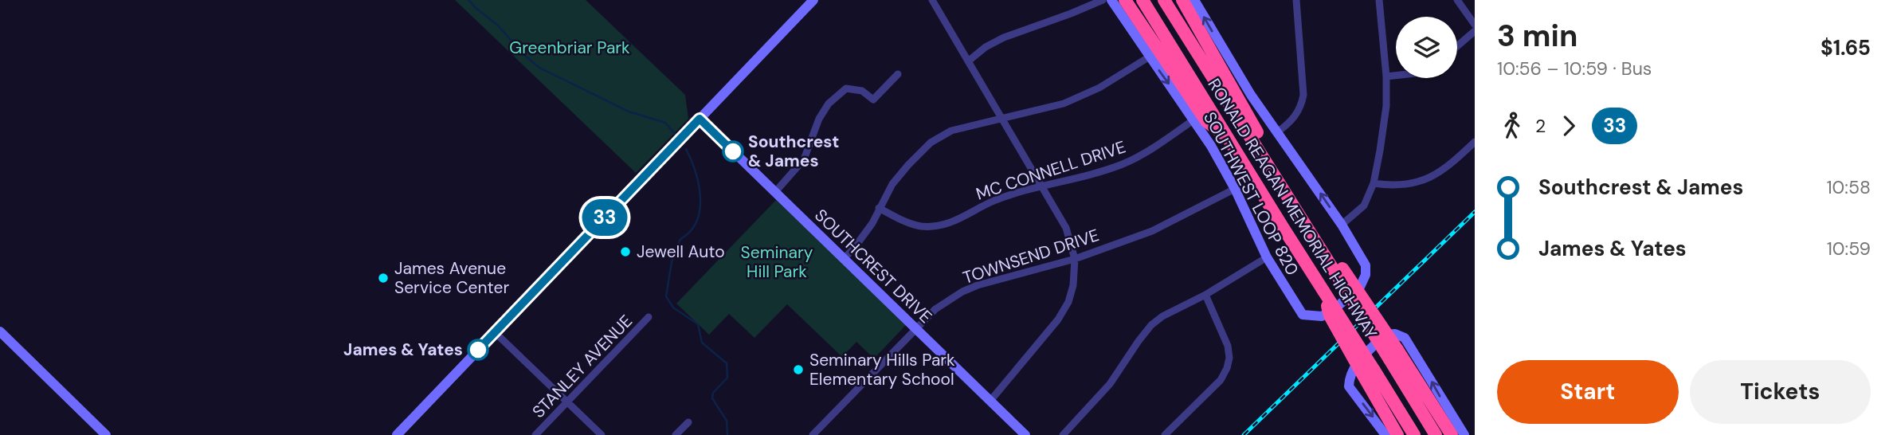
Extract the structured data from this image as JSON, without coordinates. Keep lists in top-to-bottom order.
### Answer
{
  "streets": {
    "highway": ["RONALD REAGAN MEMORIAL HIGHWAY"],
    "main road": ["SOUTHWEST LOOP 820", "SOUTHCREST DRIVE"],
    "street": ["MC CONNELL DRIVE", "TOWNSEND DRIVE", "STANLEY AVENUE"]
  },
  "crossings": [
    ["MC CONNELL DRIVE", "SOUTHWEST LOOP 820"],
    ["SOUTHWEST LOOP 820", "TOWNSEND DRIVE"],
    ["TOWNSEND DRIVE", "SOUTHCREST DRIVE"]
  ],
  "parks": ["Greenbriar Park", "Seminary Hill Park"],
  "places": [
    "Southcrest & James",
    "Jewell Auto",
    "James Avenue Service Center",
    "James & Yates",
    "Seminary Hills Park Elementary School"
  ],
  "lines": ["bus line 33"],
  "page": {
    "on_map": "33",
    "heading": ["3 min", "10:56 – 10:59 · Bus", "$1.65"],
    "legs": ["2", "33"],
    "list": [
      {
        "name": "Southcrest & James",
        "value": "10:58"
      },
      {
        "name": "James & Yates",
        "value": "10:59"
      }
    ],
    "buttons": ["Start", "Tickets"]
  }
}
